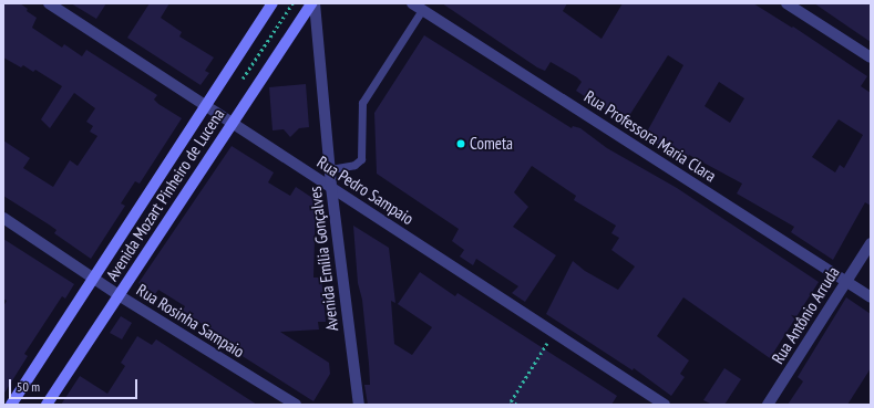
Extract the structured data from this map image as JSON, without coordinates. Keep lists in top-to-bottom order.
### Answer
{
  "streets": {
    "main road": ["Avenida Mozart Pinheiro de Lucena"],
    "street": [
      "Rua Professora Maria Clara",
      "Rua Pedro Sampaio",
      "Avenida Emília Gonçalves",
      "Rua Antônio Arruda",
      "Rua Rosinha Sampaio"
    ]
  },
  "crossings": [
    ["Rua Professora Maria Clara", "Rua Antônio Arruda"],
    ["Rua Pedro Sampaio", "Avenida Mozart Pinheiro de Lucena"],
    ["Rua Pedro Sampaio", "Avenida Emília Gonçalves"],
    ["Avenida Mozart Pinheiro de Lucena", "Rua Rosinha Sampaio"]
  ],
  "places": ["Cometa"],
  "scale_bar": "50 m"
}
